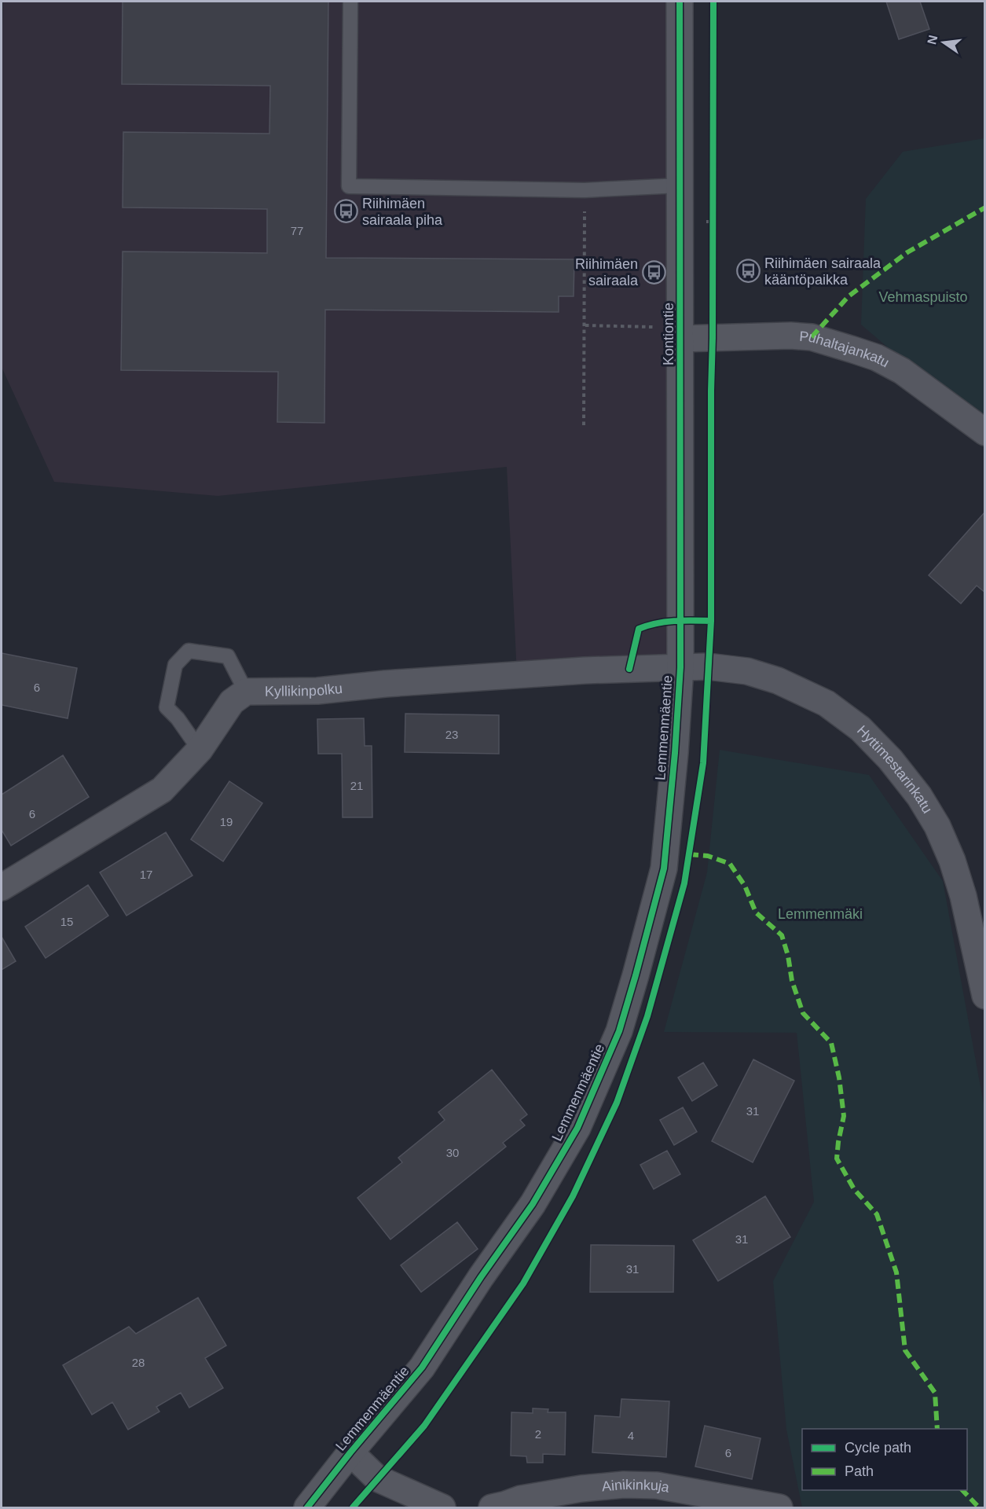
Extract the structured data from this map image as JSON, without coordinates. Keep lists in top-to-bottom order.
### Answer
{
  "streets": {
    "street": [
      "Kontiontie",
      "Puhaltajankatu",
      "Kyllikinpolku",
      "Lemmenmäentie",
      "Hyttimestarinkatu",
      "Ainikinkuja"
    ]
  },
  "crossings": [
    ["Kontiontie", "Puhaltajankatu"],
    ["Kontiontie", "Kyllikinpolku"],
    ["Kontiontie", "Lemmenmäentie"],
    ["Kontiontie", "Hyttimestarinkatu"],
    ["Kyllikinpolku", "Lemmenmäentie"],
    ["Kyllikinpolku", "Hyttimestarinkatu"],
    ["Lemmenmäentie", "Hyttimestarinkatu"]
  ],
  "parks": ["Vehmaspuisto", "Lemmenmäki"],
  "places": {
    "bus stop": ["Riihimäen sairaala piha", "Riihimäen sairaala kääntöpaikka", "Riihimäen sairaala"]
  },
  "house_numbers": [
    "77",
    "6",
    "23",
    "21",
    "6",
    "19",
    "17",
    "15",
    "31",
    "30",
    "31",
    "31",
    "28",
    "2",
    "4",
    "6"
  ],
  "legend": ["Cycle path", "Path"],
  "north": "left"
}
